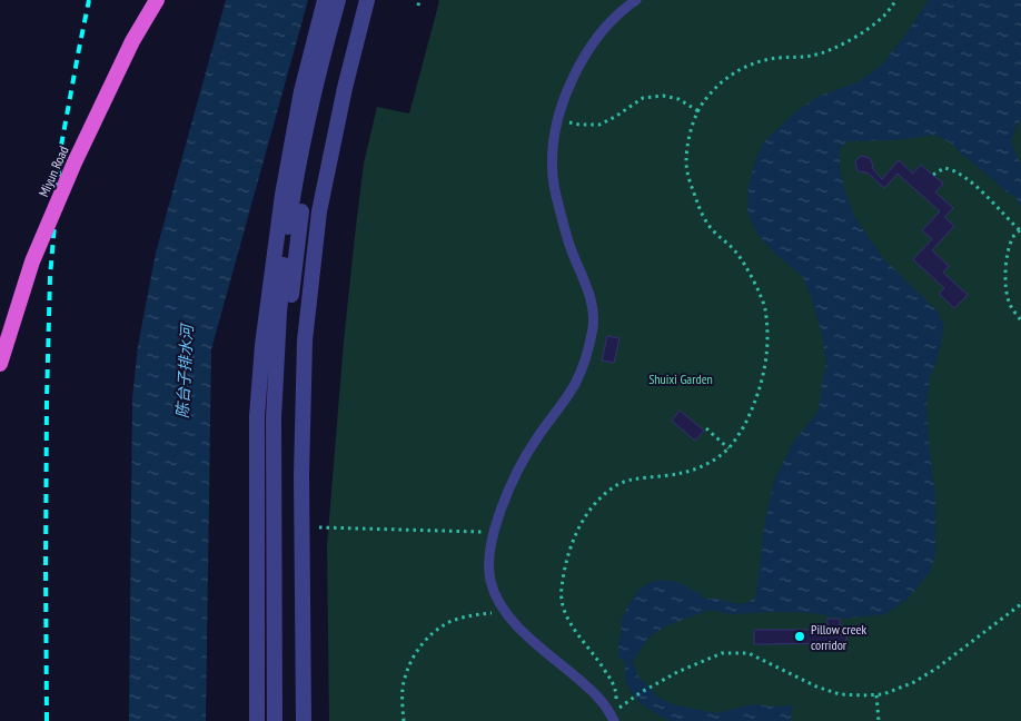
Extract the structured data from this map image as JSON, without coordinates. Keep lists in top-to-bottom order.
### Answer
{
  "streets": {
    "highway": ["Miyun Road"]
  },
  "water": ["陈台子排水河"],
  "parks": ["Shuixi Garden"],
  "places": ["Pillow creek corridor"]
}
